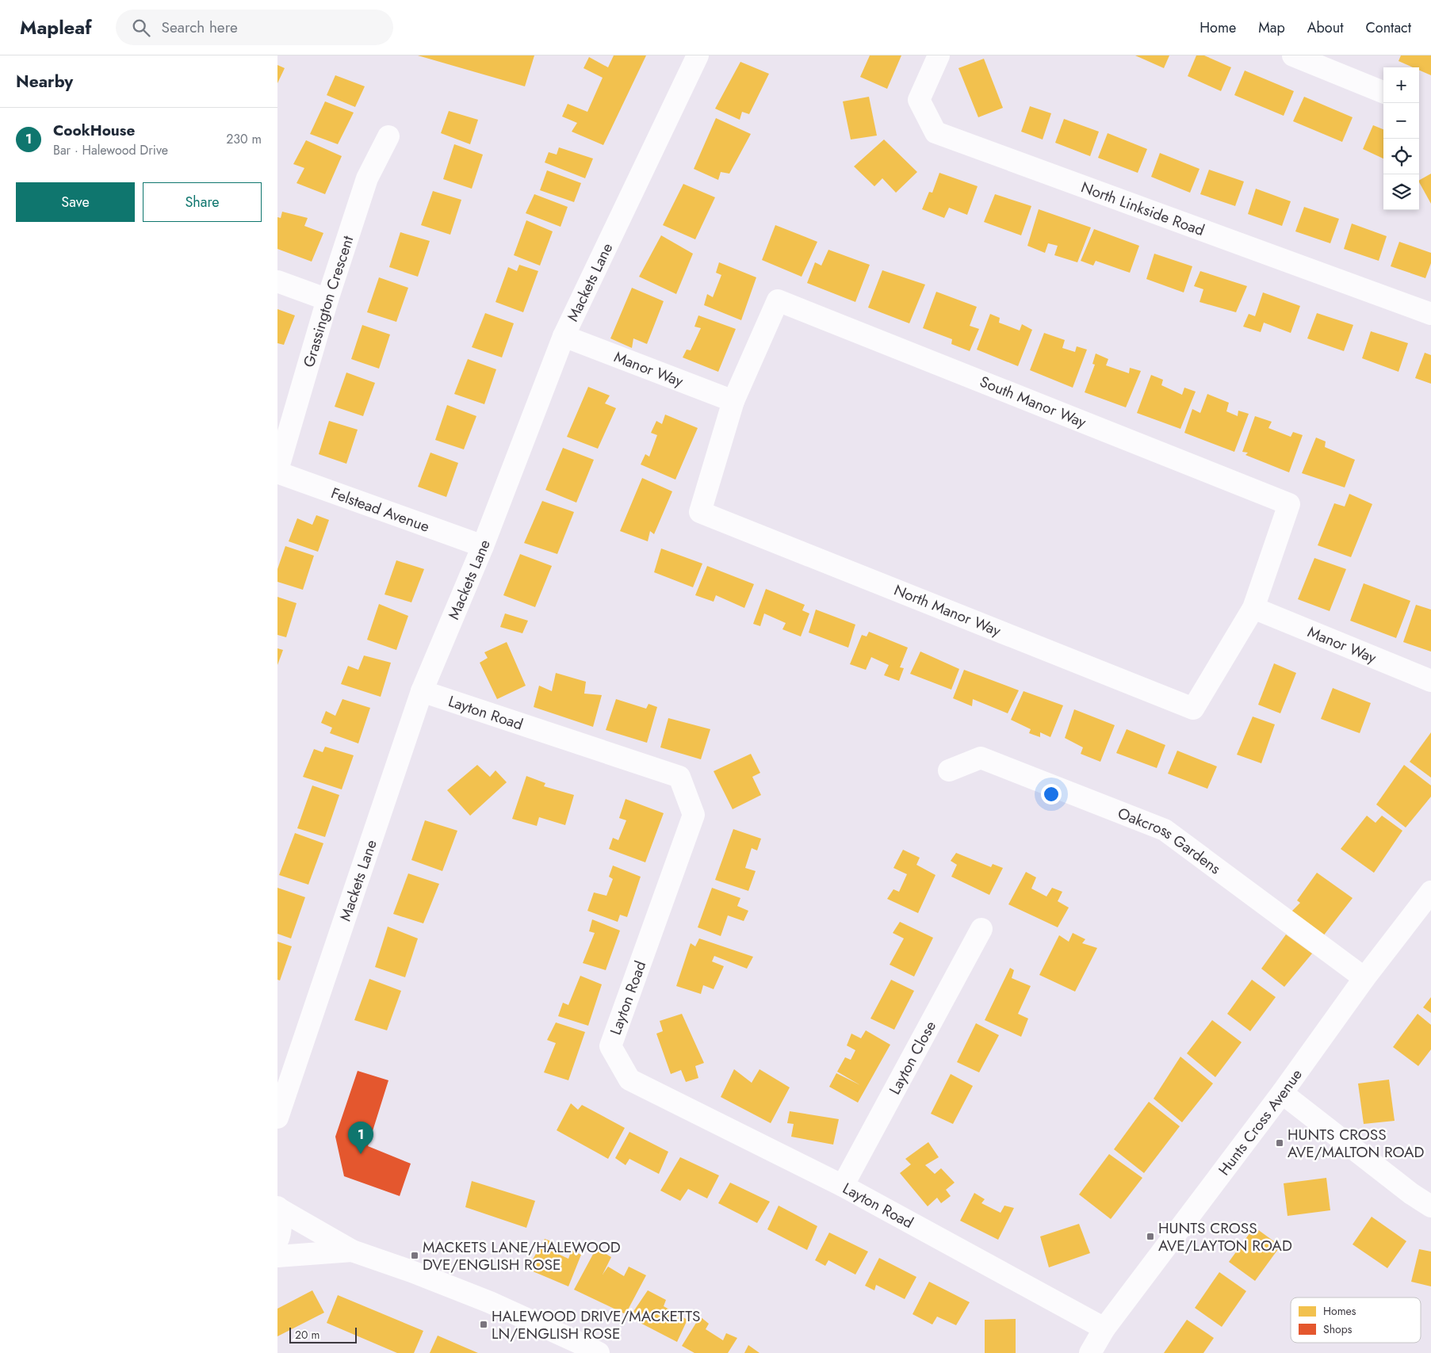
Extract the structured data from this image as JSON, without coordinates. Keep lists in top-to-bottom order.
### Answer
{
  "streets": {
    "street": [
      "North Linkside Road",
      "Mackets Lane",
      "Grassington Crescent",
      "Manor Way",
      "South Manor Way",
      "Felstead Avenue",
      "North Manor Way",
      "Layton Road",
      "Oakcross Gardens",
      "Layton Close",
      "Hunts Cross Avenue"
    ]
  },
  "crossings": [
    ["Mackets Lane", "Manor Way"],
    ["Mackets Lane", "Felstead Avenue"],
    ["Mackets Lane", "Layton Road"],
    ["Grassington Crescent", "Felstead Avenue"],
    ["Manor Way", "South Manor Way"],
    ["Manor Way", "North Manor Way"],
    ["South Manor Way", "North Manor Way"],
    ["Layton Road", "Layton Close"],
    ["Layton Road", "Hunts Cross Avenue"],
    ["Oakcross Gardens", "Hunts Cross Avenue"]
  ],
  "places": {
    "transit": [
      "HUNTS CROSS AVE/MALTON ROAD",
      "HUNTS CROSS AVE/LAYTON ROAD",
      "MACKETS LANE/HALEWOOD DVE/ENGLISH ROSE",
      "HALEWOOD DRIVE/MACKETTS LN/ENGLISH ROSE"
    ]
  },
  "legend": ["Homes", "Shops"],
  "scale_bar": "20 m",
  "page": {
    "header": "Mapleaf",
    "search": "Search here",
    "nav": [
      "Home",
      "Map",
      "About",
      "Contact"
    ],
    "heading": "Nearby",
    "map_buttons": ["+", "−"],
    "list": [
      {
        "mark": "1",
        "name": "CookHouse",
        "note": "Bar · Halewood Drive",
        "value": "230 m"
      }
    ],
    "buttons": ["Save", "Share"],
    "pins": "1",
    "scale": "20 m"
  }
}
